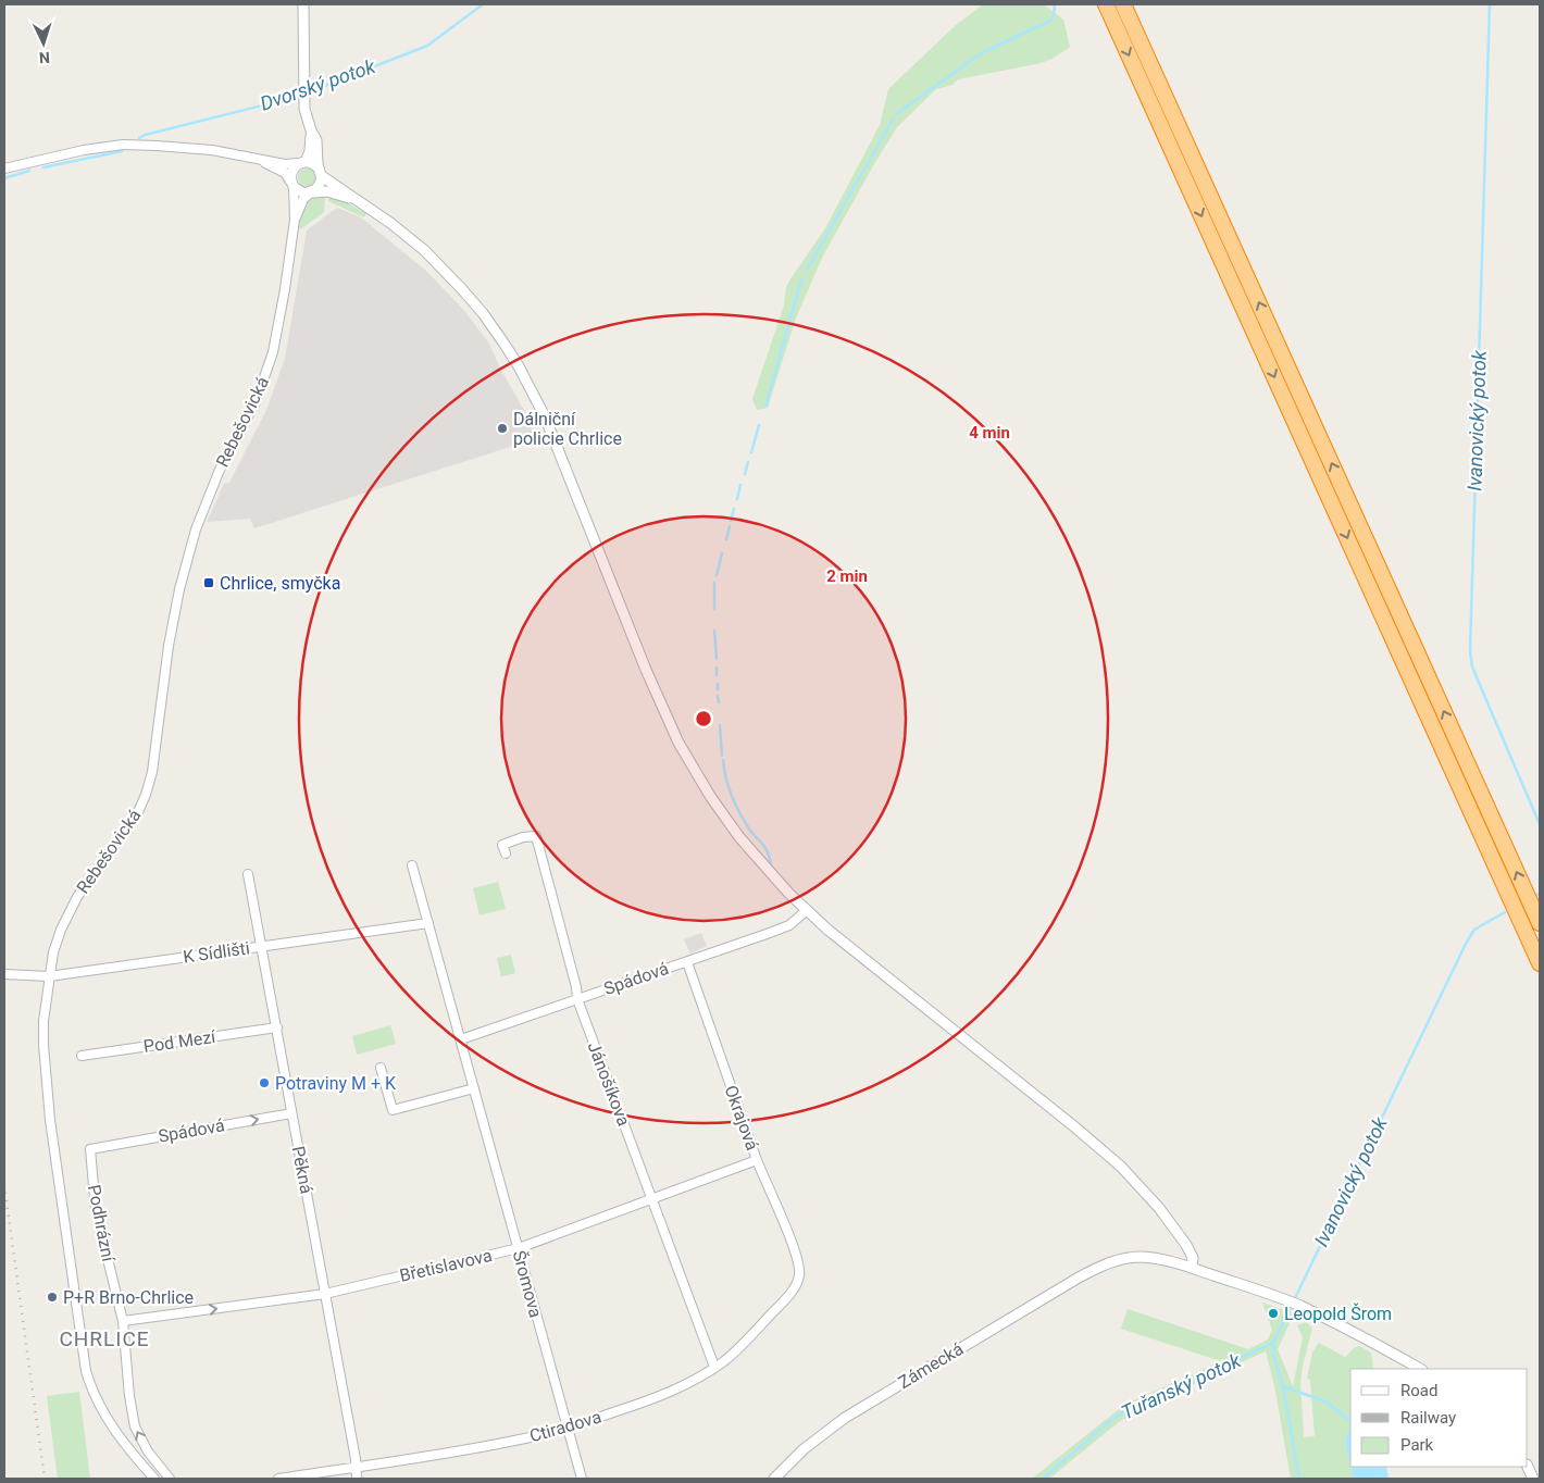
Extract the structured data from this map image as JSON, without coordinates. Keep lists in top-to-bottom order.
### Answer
{
  "streets": {
    "street": [
      "Rebešovická",
      "K Sídlišti",
      "Spádová",
      "Pod Mezí",
      "Jánošíkova",
      "Okrajová",
      "Pěkná",
      "Podhrázní",
      "Břetislavova",
      "Šromova",
      "Zámecká",
      "Ctiradova"
    ]
  },
  "crossings": [
    ["Rebešovická", "K Sídlišti"],
    ["K Sídlišti", "Pěkná"],
    ["K Sídlišti", "Šromova"],
    ["Spádová", "Jánošíkova"],
    ["Spádová", "Okrajová"],
    ["Spádová", "Pěkná"],
    ["Spádová", "Podhrázní"],
    ["Spádová", "Šromova"],
    ["Pod Mezí", "Pěkná"],
    ["Jánošíkova", "Břetislavova"],
    ["Jánošíkova", "Ctiradova"],
    ["Okrajová", "Břetislavova"],
    ["Okrajová", "Ctiradova"],
    ["Pěkná", "Břetislavova"],
    ["Pěkná", "Ctiradova"],
    ["Podhrázní", "Břetislavova"],
    ["Břetislavova", "Šromova"],
    ["Šromova", "Ctiradova"]
  ],
  "one_way": ["Spádová", "Podhrázní"],
  "districts": ["CHRLICE"],
  "water": ["Dvorský potok", "Ivanovický potok", "Tuřanský potok"],
  "places": {
    "other": [
      "Dálniční policie Chrlice",
      "Potraviny M + K",
      "P+R Brno-Chrlice",
      "Leopold Šrom"
    ],
    "transit": ["Chrlice, smyčka"]
  },
  "legend": ["Road", "Railway", "Park"],
  "north": "bottom",
  "rings": ["4 min", "2 min"]
}
